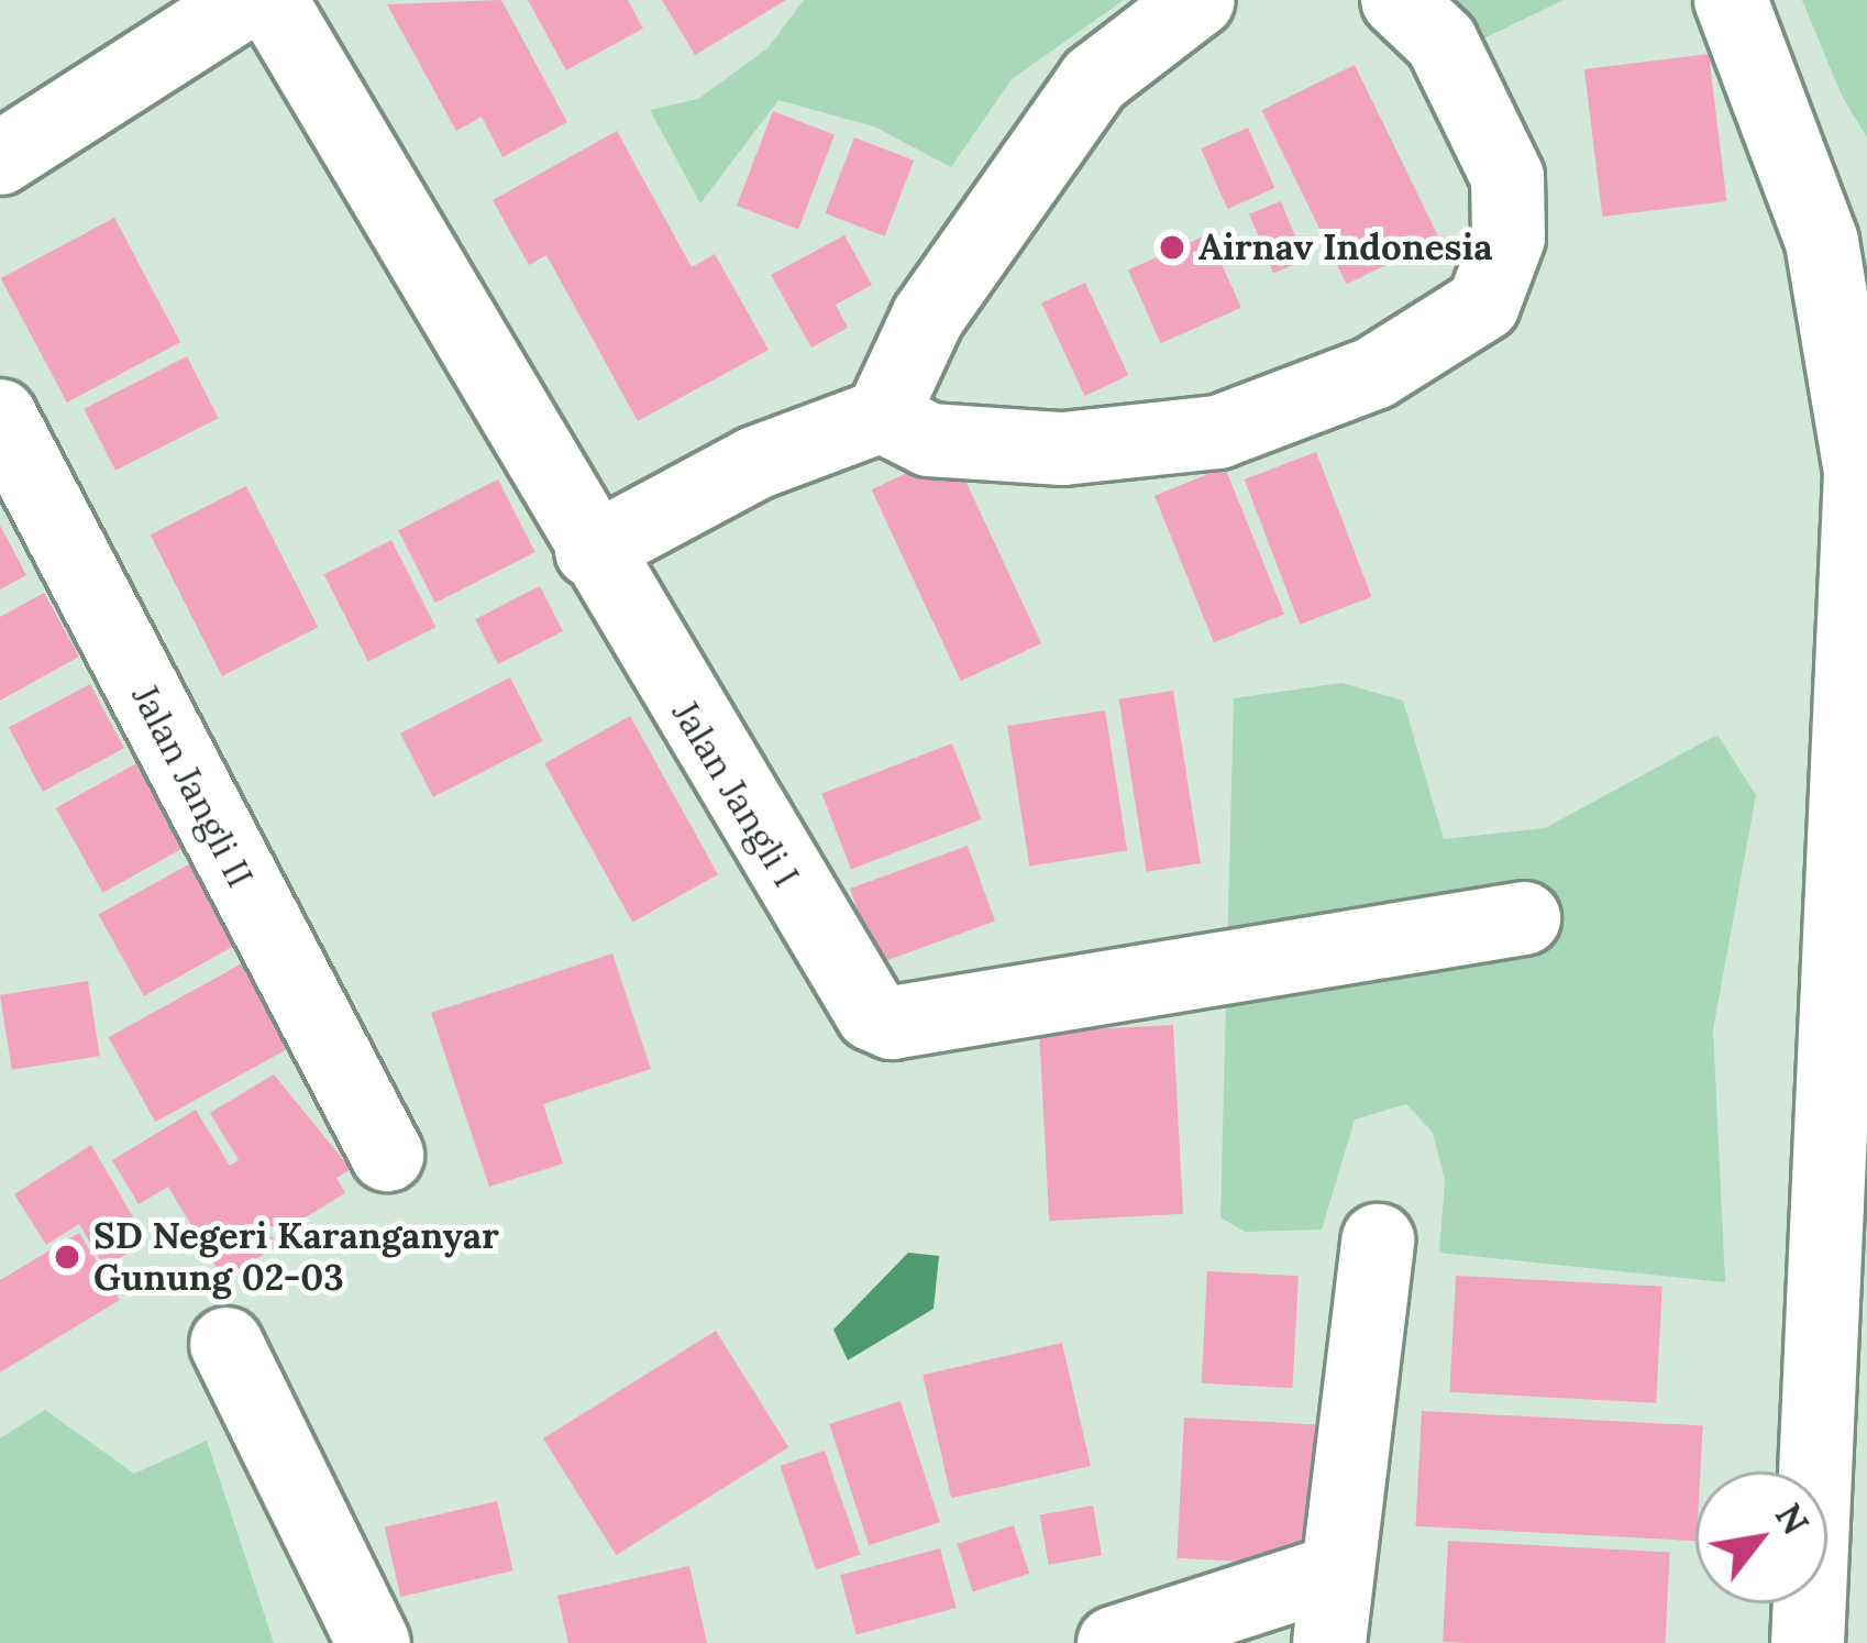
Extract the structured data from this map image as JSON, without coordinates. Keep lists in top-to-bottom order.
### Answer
{
  "streets": {
    "street": ["Jalan Jangli II", "Jalan Jangli I"]
  },
  "places": ["Airnav Indonesia", "SD Negeri Karanganyar Gunung 02-03"],
  "north": "top right"
}
